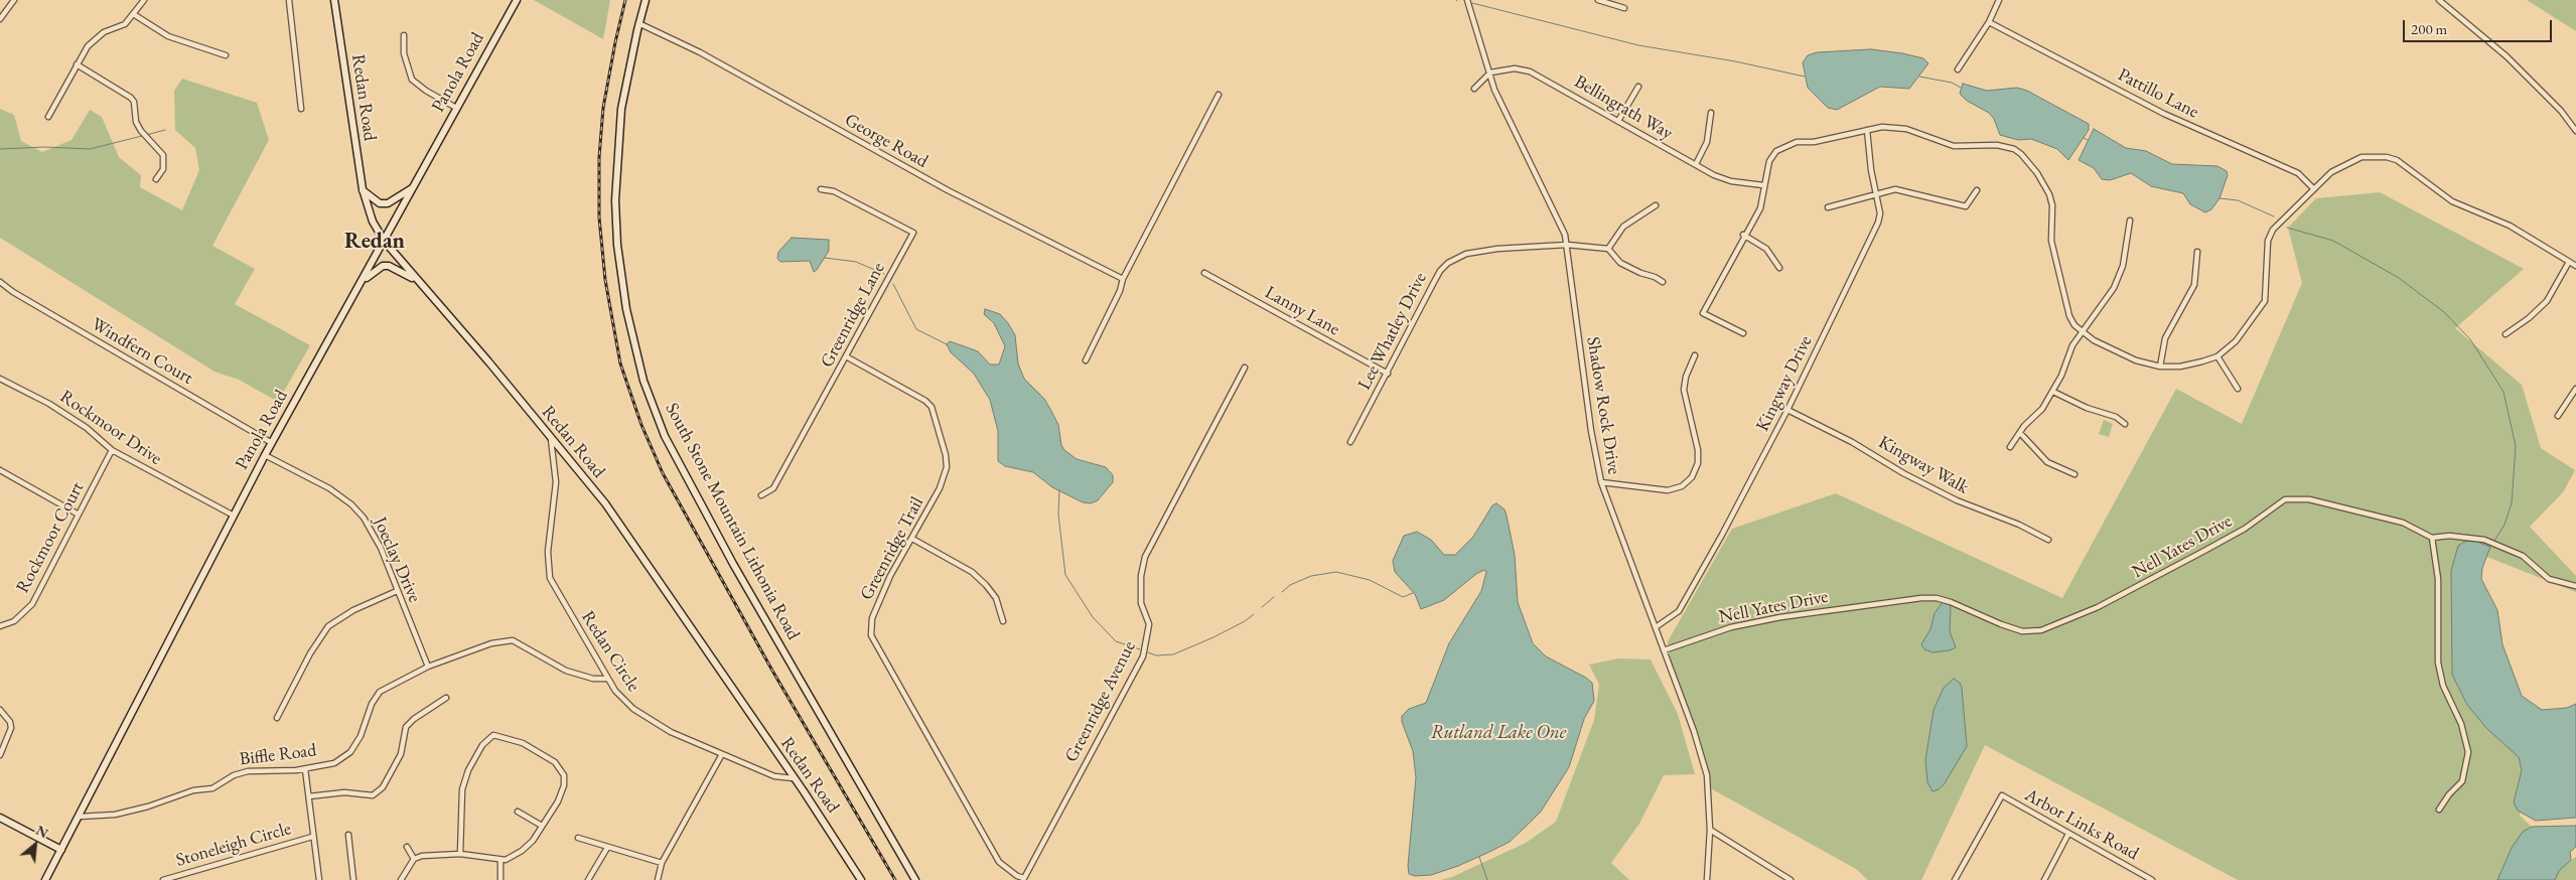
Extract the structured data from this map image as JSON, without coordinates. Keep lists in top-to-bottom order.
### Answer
{
  "streets": {
    "main road": ["Panola Road", "Redan Road", "South Stone Mountain Lithonia Road"],
    "street": [
      "Pattillo Lane",
      "Bellingrath Way",
      "George Road",
      "Lanny Lane",
      "Greenridge Lane",
      "Lee Whatley Drive",
      "Windfern Court",
      "Kingway Drive",
      "Shadow Rock Drive",
      "Rockmoor Drive",
      "Kingway Walk",
      "Rockmoor Court",
      "Nell Yates Drive",
      "Greenridge Trail",
      "Joeclay Drive",
      "Redan Circle",
      "Greenridge Avenue",
      "Biffle Road",
      "Arbor Links Road",
      "Stoneleigh Circle"
    ]
  },
  "crossings": [
    ["Panola Road", "Redan Road"],
    ["Panola Road", "Windfern Court"],
    ["Panola Road", "Rockmoor Drive"],
    ["Panola Road", "Joeclay Drive"],
    ["Panola Road", "Biffle Road"],
    ["Redan Road", "Redan Circle"],
    ["Bellingrath Way", "Shadow Rock Drive"],
    ["George Road", "South Stone Mountain Lithonia Road"],
    ["Lanny Lane", "Lee Whatley Drive"],
    ["Greenridge Lane", "Greenridge Trail"],
    ["Lee Whatley Drive", "Shadow Rock Drive"],
    ["Kingway Drive", "Shadow Rock Drive"],
    ["Kingway Drive", "Kingway Walk"],
    ["Shadow Rock Drive", "Nell Yates Drive"],
    ["Rockmoor Drive", "Rockmoor Court"],
    ["Greenridge Trail", "Greenridge Avenue"],
    ["Joeclay Drive", "Biffle Road"],
    ["Redan Circle", "Biffle Road"]
  ],
  "districts": ["Redan"],
  "water": ["Rutland Lake One"],
  "scale_bar": "200 m",
  "north": "top right"
}
